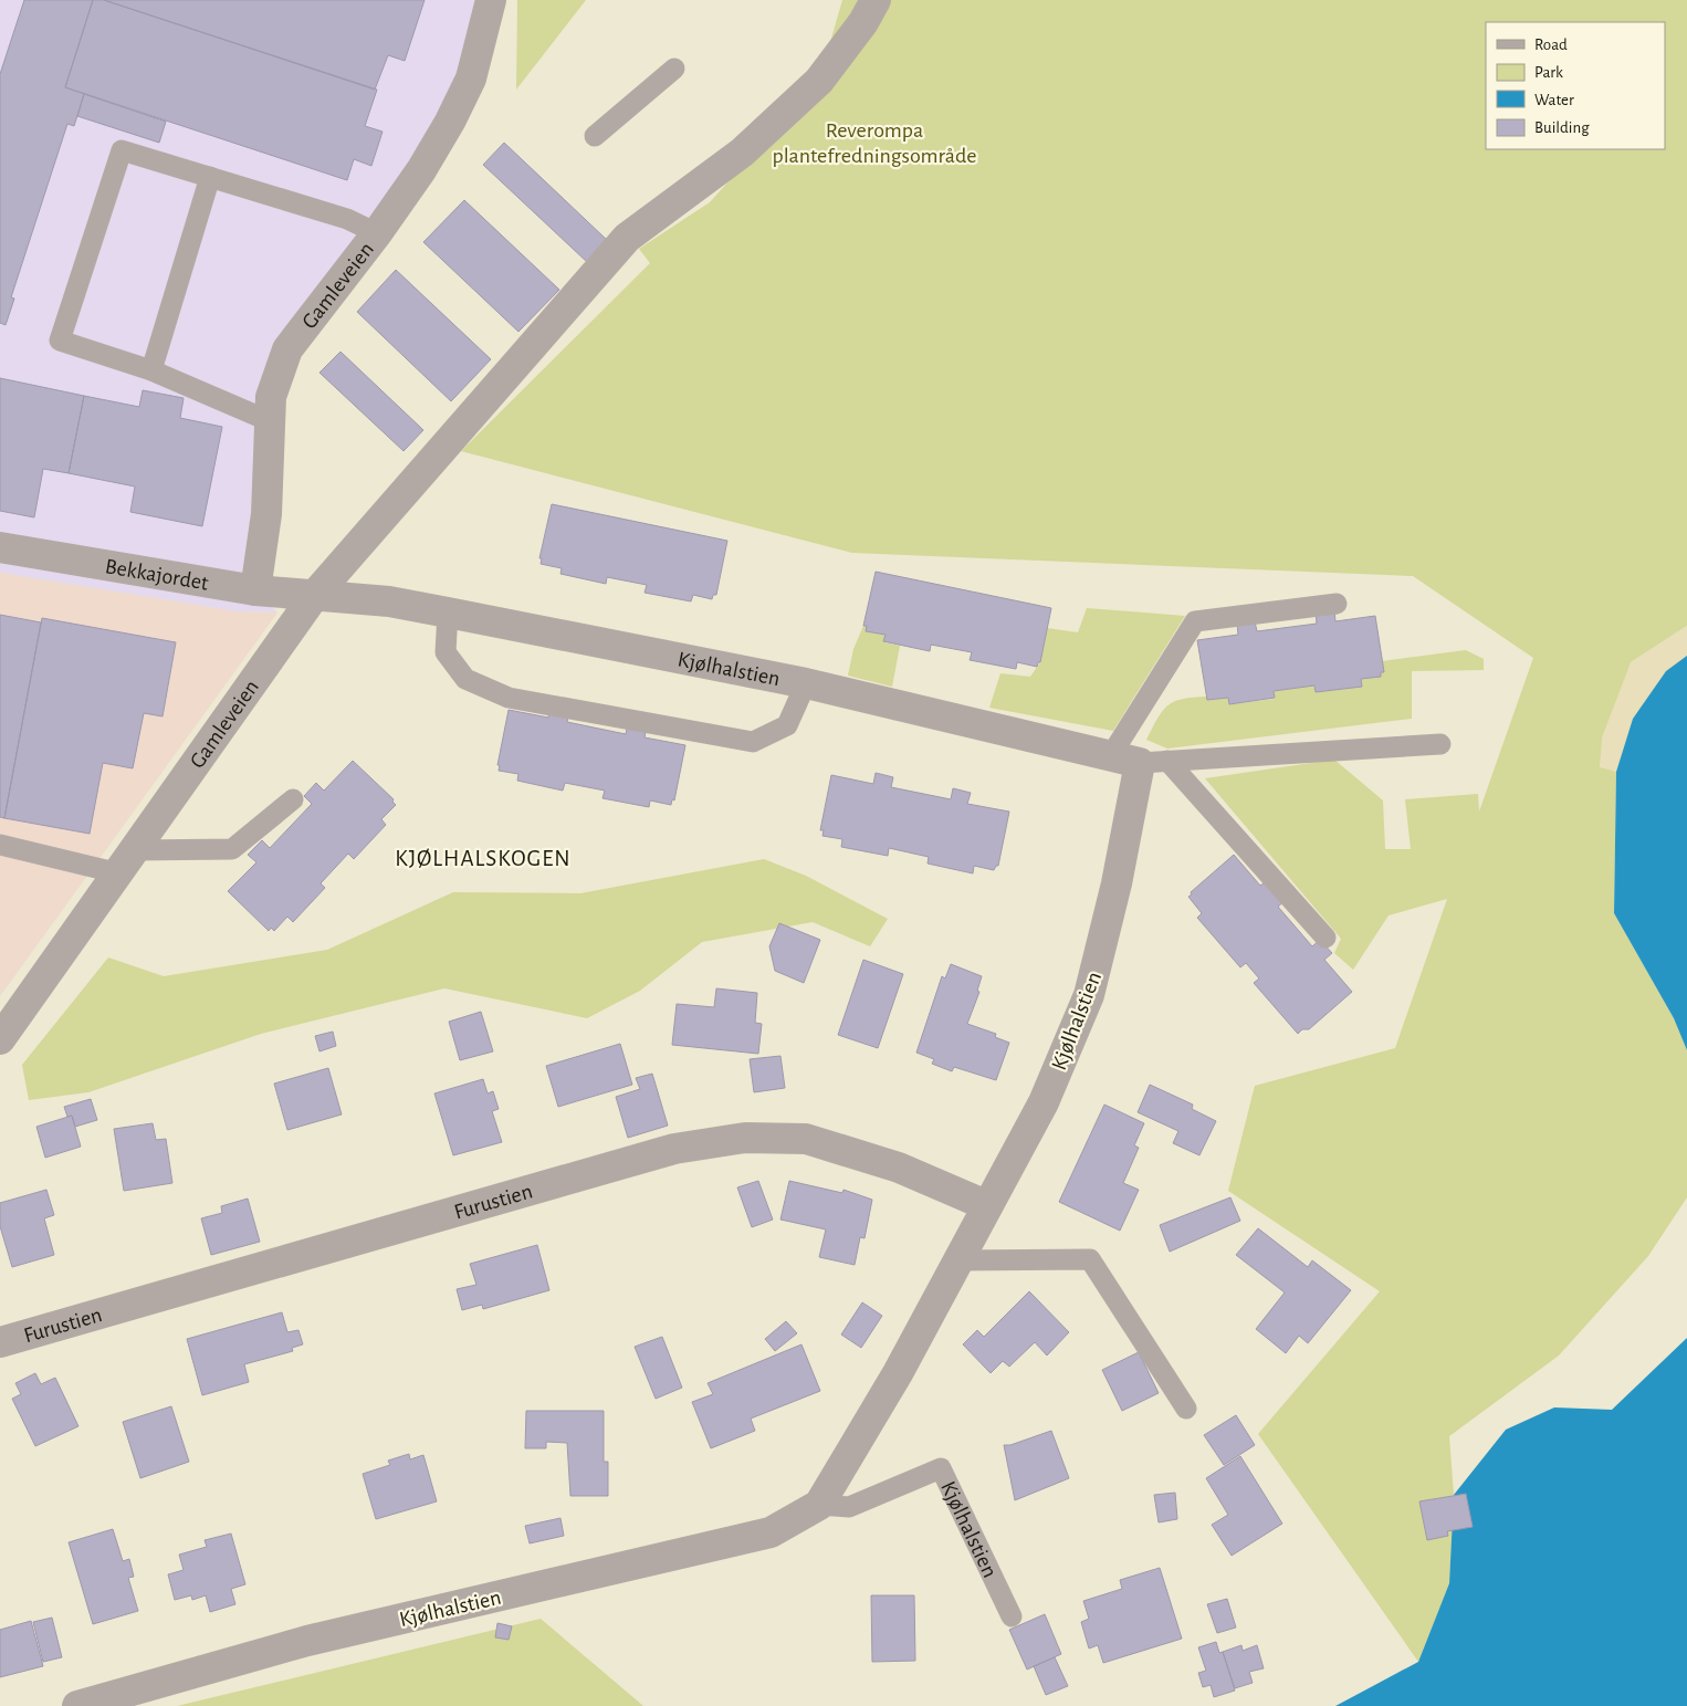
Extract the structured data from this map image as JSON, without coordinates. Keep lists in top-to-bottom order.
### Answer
{
  "streets": {
    "street": [
      "Gamleveien",
      "Bekkajordet",
      "Kjølhalstien",
      "Furustien"
    ]
  },
  "crossings": [
    ["Gamleveien", "Bekkajordet"],
    ["Gamleveien", "Kjølhalstien"],
    ["Bekkajordet", "Kjølhalstien"],
    ["Kjølhalstien", "Furustien"]
  ],
  "districts": ["KJØLHALSKOGEN"],
  "parks": ["Reverompa plantefredningsområde"],
  "legend": [
    "Road",
    "Park",
    "Water",
    "Building"
  ]
}
